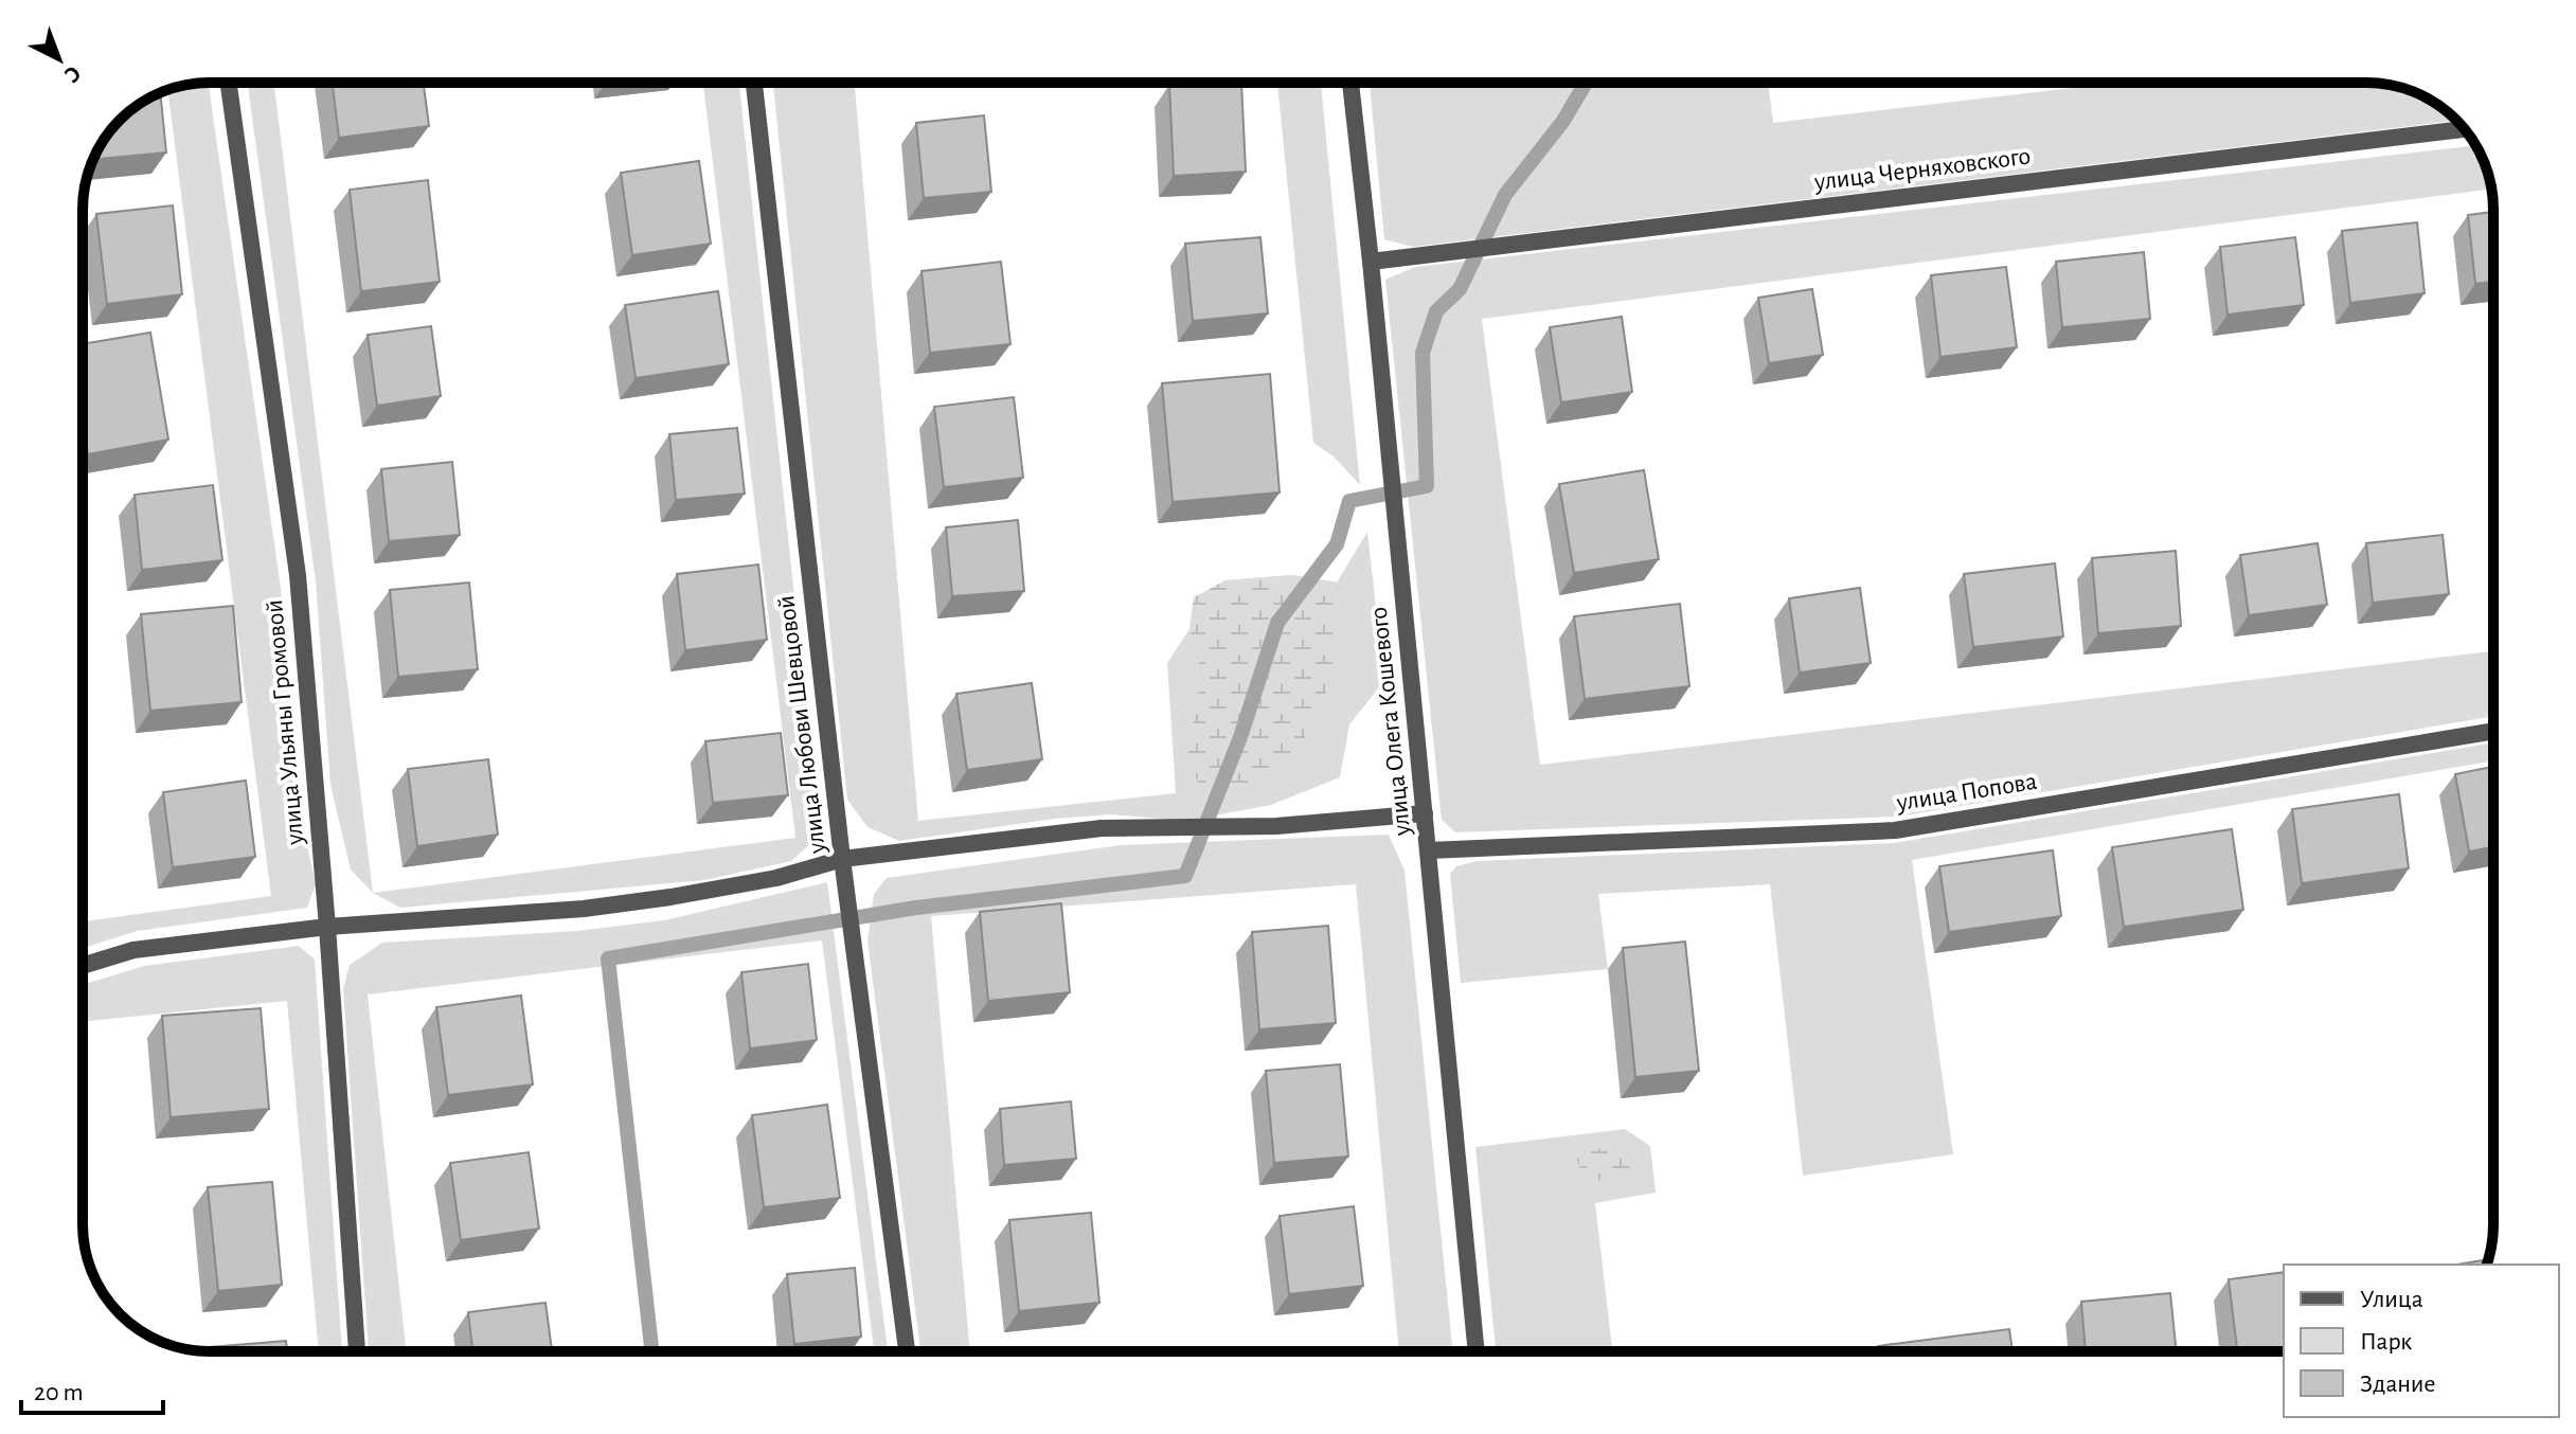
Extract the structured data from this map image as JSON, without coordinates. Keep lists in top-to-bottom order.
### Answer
{
  "streets": {
    "street": [
      "улица Черняховского",
      "улица Олега Кошевого",
      "улица Ульяны Громовой",
      "улица Любови Шевцовой",
      "улица Попова"
    ]
  },
  "crossings": [
    ["улица Черняховского", "улица Олега Кошевого"],
    ["улица Олега Кошевого", "улица Попова"]
  ],
  "legend": ["Улица", "Парк", "Здание"],
  "scale_bar": "20 m",
  "north": "bottom right"
}
